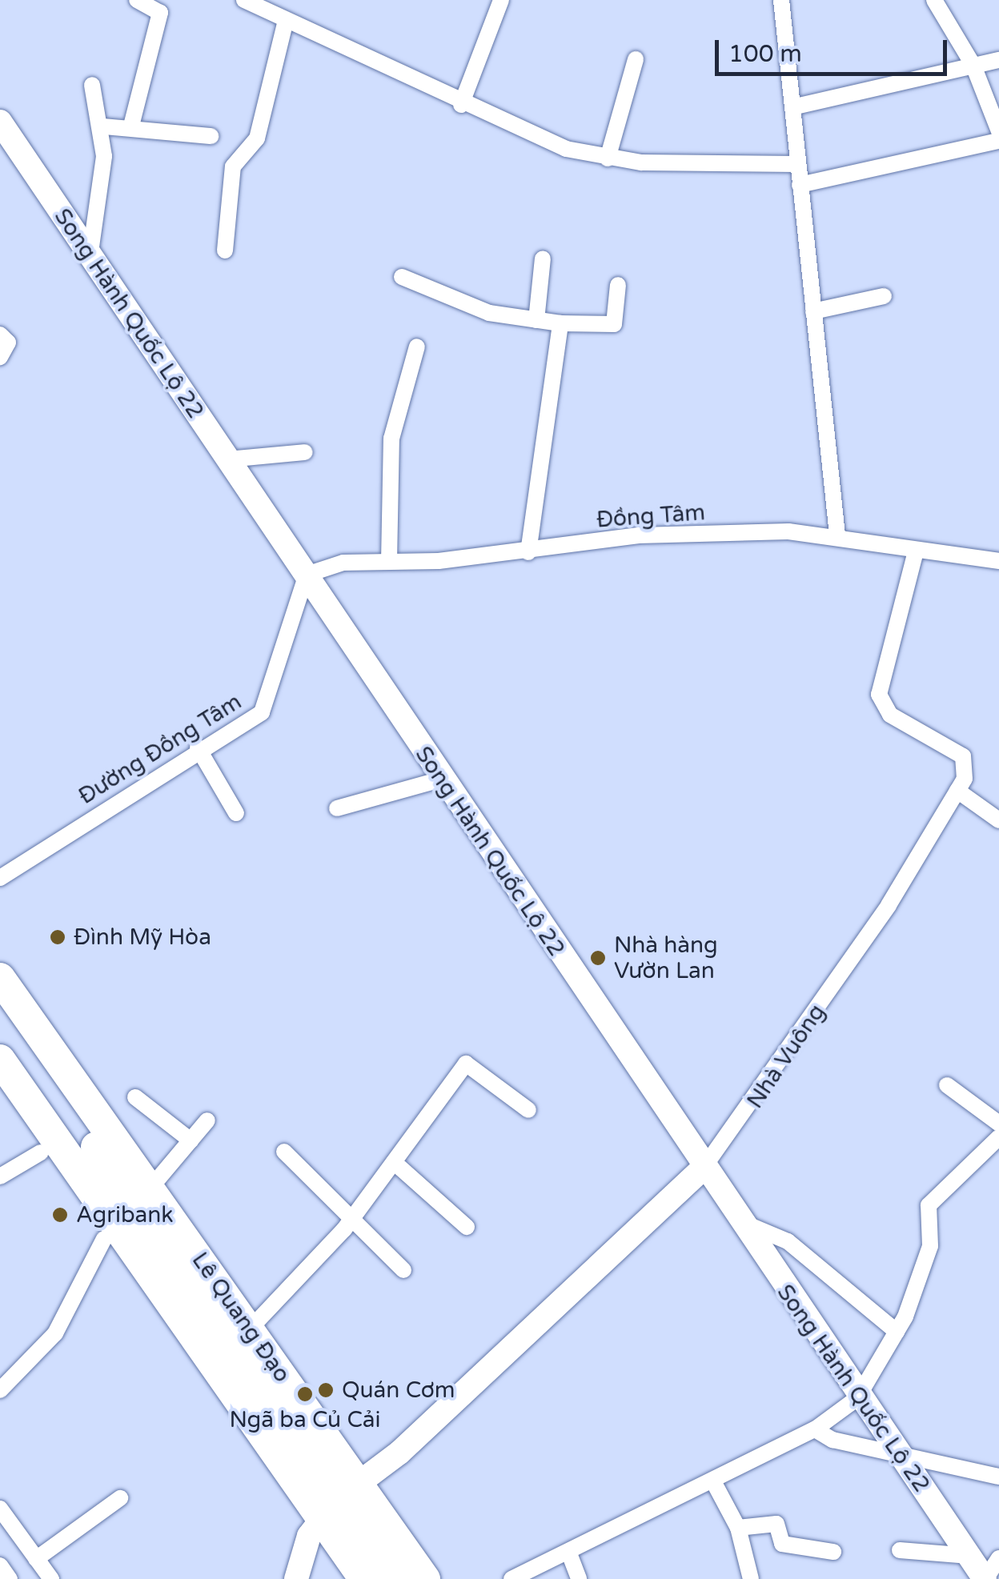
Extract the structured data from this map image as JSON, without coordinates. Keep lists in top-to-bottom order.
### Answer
{
  "streets": {
    "highway": ["Lê Quang Đạo"],
    "street": [
      "Song Hành Quốc Lộ 22",
      "Đồng Tâm",
      "Đường Đồng Tâm",
      "Nhà Vuông"
    ]
  },
  "crossings": [
    ["Song Hành Quốc Lộ 22", "Đồng Tâm"],
    ["Song Hành Quốc Lộ 22", "Đường Đồng Tâm"],
    ["Song Hành Quốc Lộ 22", "Nhà Vuông"],
    ["Đồng Tâm", "Đường Đồng Tâm"],
    ["Đồng Tâm", "Nhà Vuông"],
    ["Nhà Vuông", "Lê Quang Đạo"]
  ],
  "places": [
    "Đình Mỹ Hòa",
    "Nhà hàng Vườn Lan",
    "Agribank",
    "Quán Cơm",
    "Ngã ba Củ Cải"
  ],
  "scale_bar": "100 m"
}
